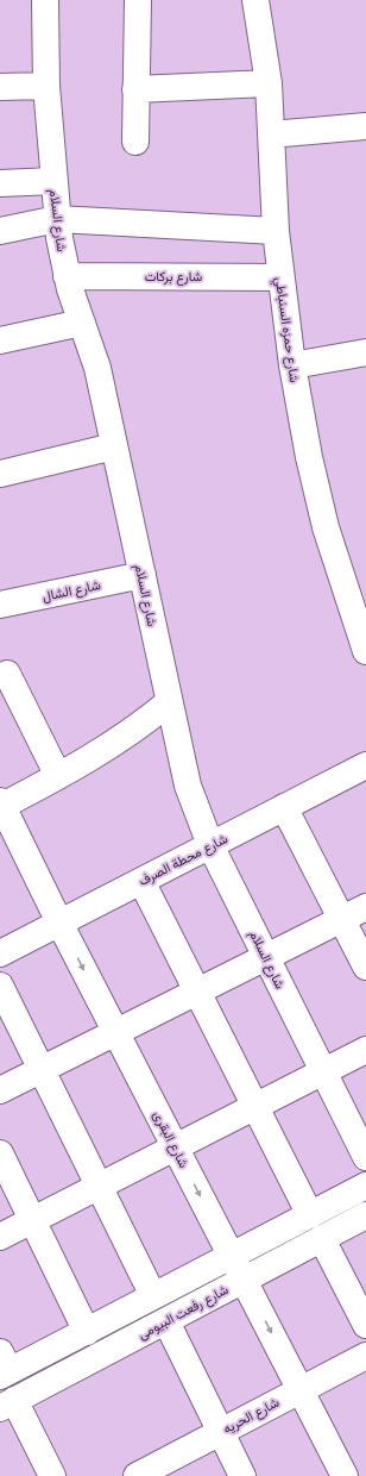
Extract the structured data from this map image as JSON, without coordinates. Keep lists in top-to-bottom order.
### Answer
{
  "streets": {
    "street": [
      "شارع السلام",
      "شارع بركات",
      "شارع حمزه السنباطي",
      "شارع الشال",
      "شارع محطة الصرف",
      "شارع البقرى",
      "شارع رفعت البيومى",
      "شارع الحريه"
    ]
  },
  "crossings": [
    ["شارع السلام", "شارع بركات"],
    ["شارع السلام", "شارع الشال"],
    ["شارع السلام", "شارع محطة الصرف"],
    ["شارع بركات", "شارع حمزه السنباطي"],
    ["شارع محطة الصرف", "شارع البقرى"],
    ["شارع البقرى", "شارع رفعت البيومى"],
    ["شارع البقرى", "شارع الحريه"]
  ]
}
